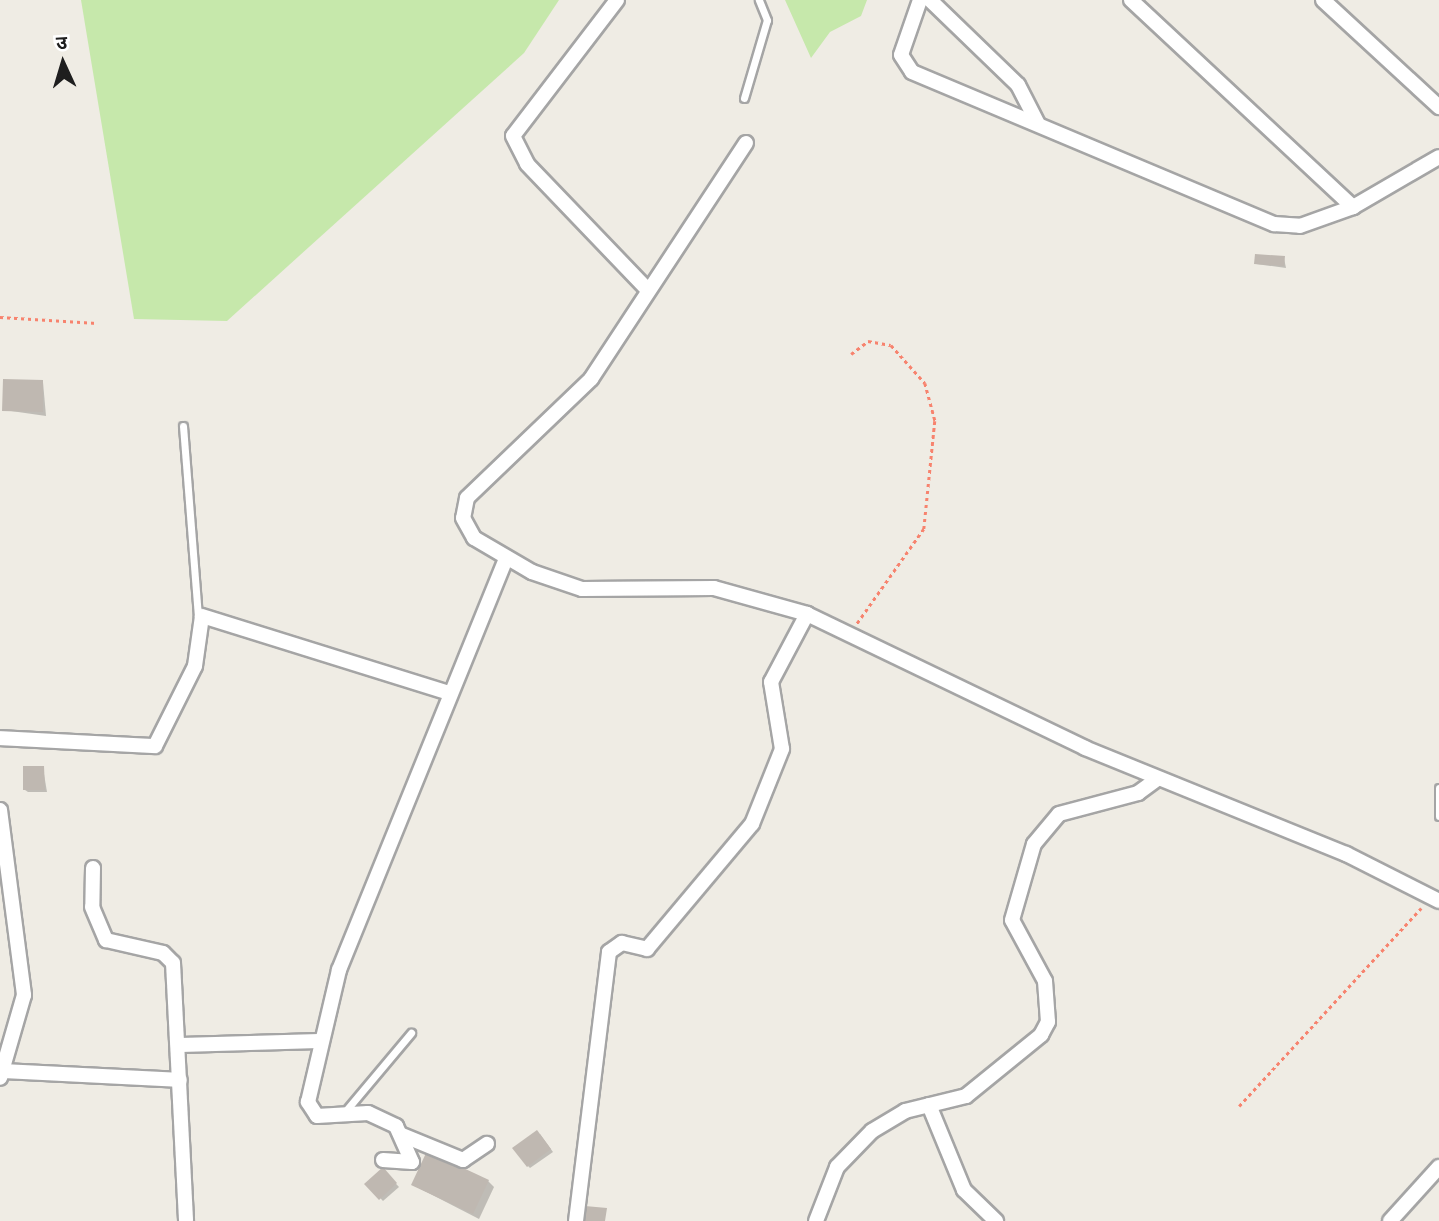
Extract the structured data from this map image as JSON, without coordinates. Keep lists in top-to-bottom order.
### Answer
{
  "north": "top"
}
